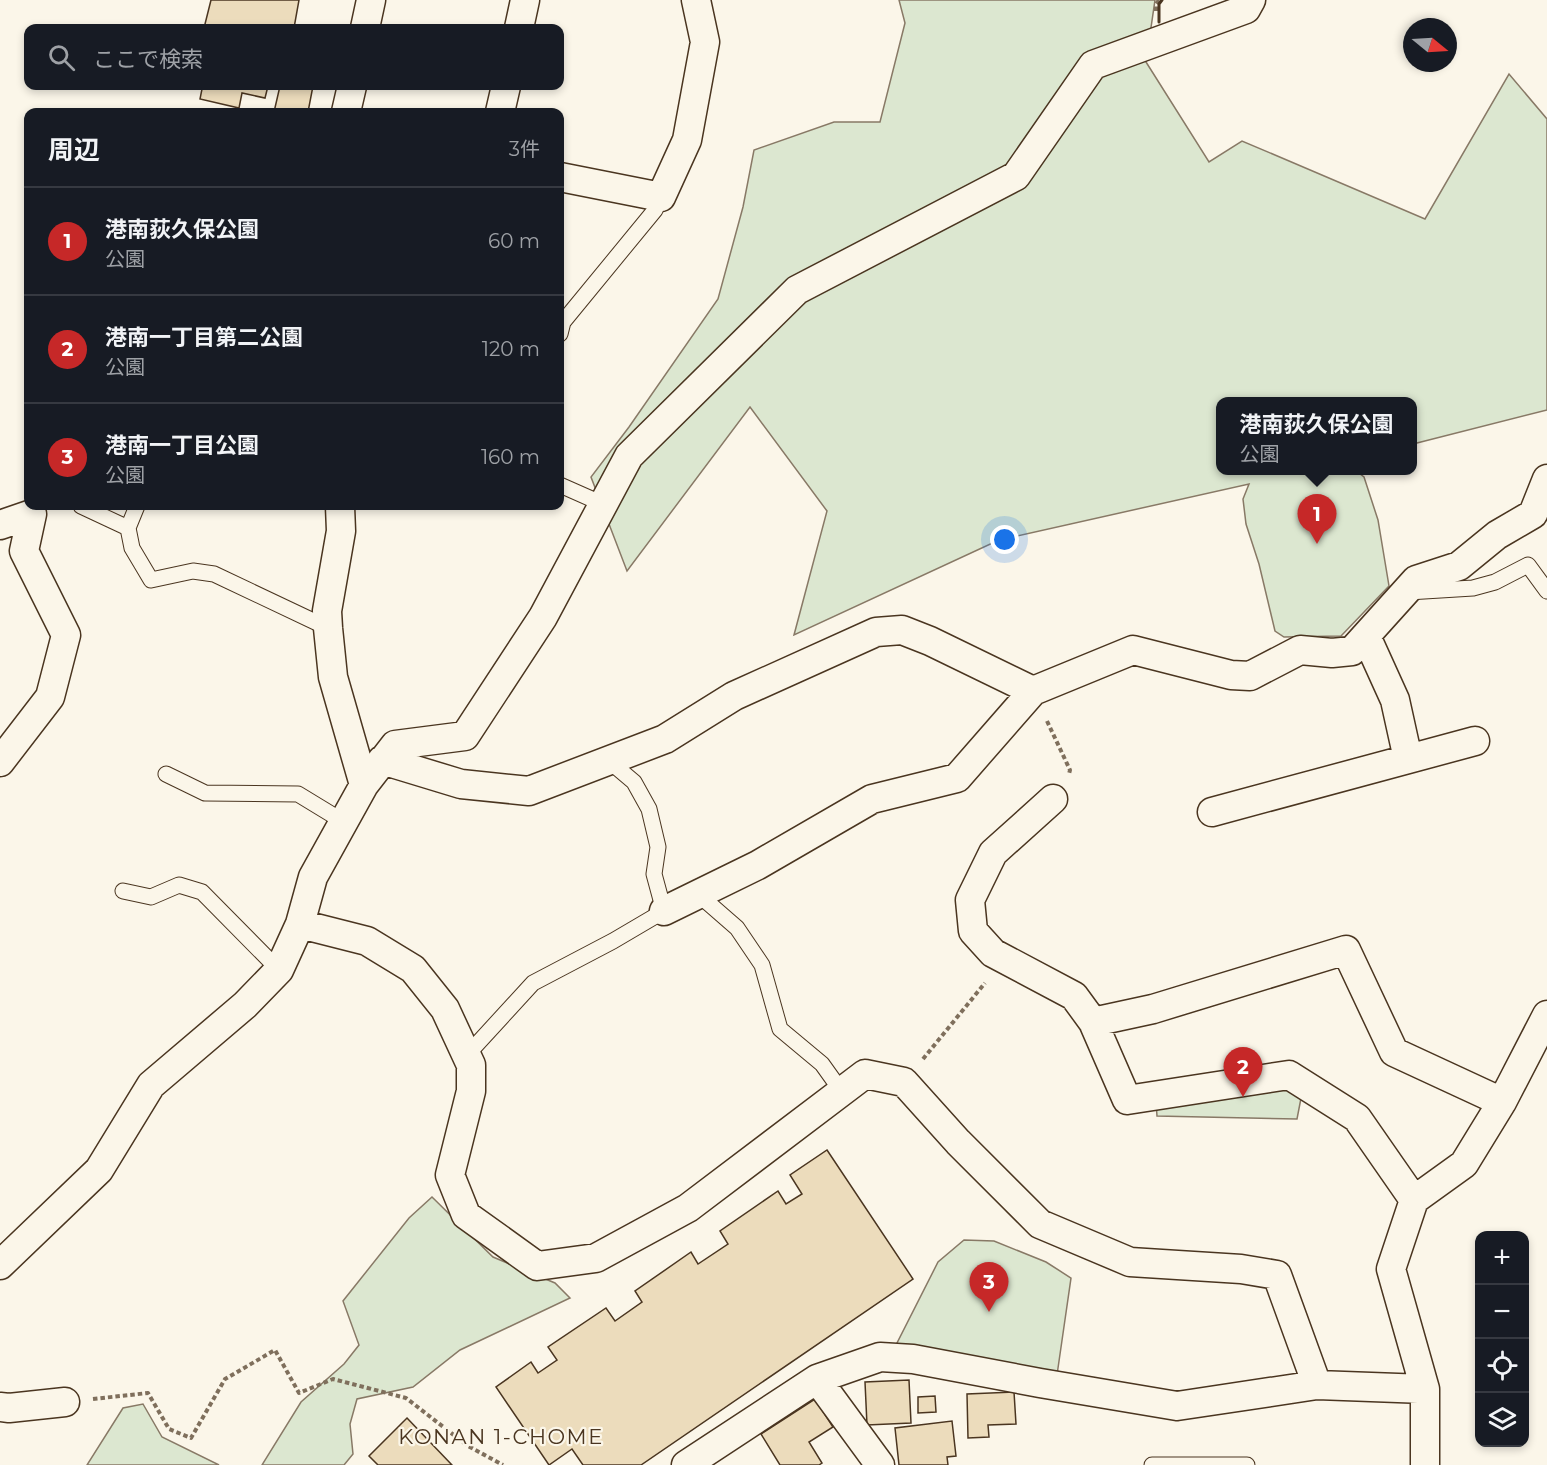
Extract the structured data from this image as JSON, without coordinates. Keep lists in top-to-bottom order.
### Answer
{
  "districts": ["KONAN 1-CHOME"],
  "north": "right",
  "page": {
    "search": "ここで検索",
    "heading": ["周辺", "3件"],
    "list": [
      {
        "mark": "1",
        "name": "港南荻久保公園",
        "note": "公園",
        "value": "60 m"
      },
      {
        "mark": "2",
        "name": "港南一丁目第二公園",
        "note": "公園",
        "value": "120 m"
      },
      {
        "mark": "3",
        "name": "港南一丁目公園",
        "note": "公園",
        "value": "160 m"
      }
    ],
    "popup": ["港南荻久保公園", "公園"],
    "pins": ["1", "2", "3"],
    "map_buttons": ["+", "−"]
  }
}
